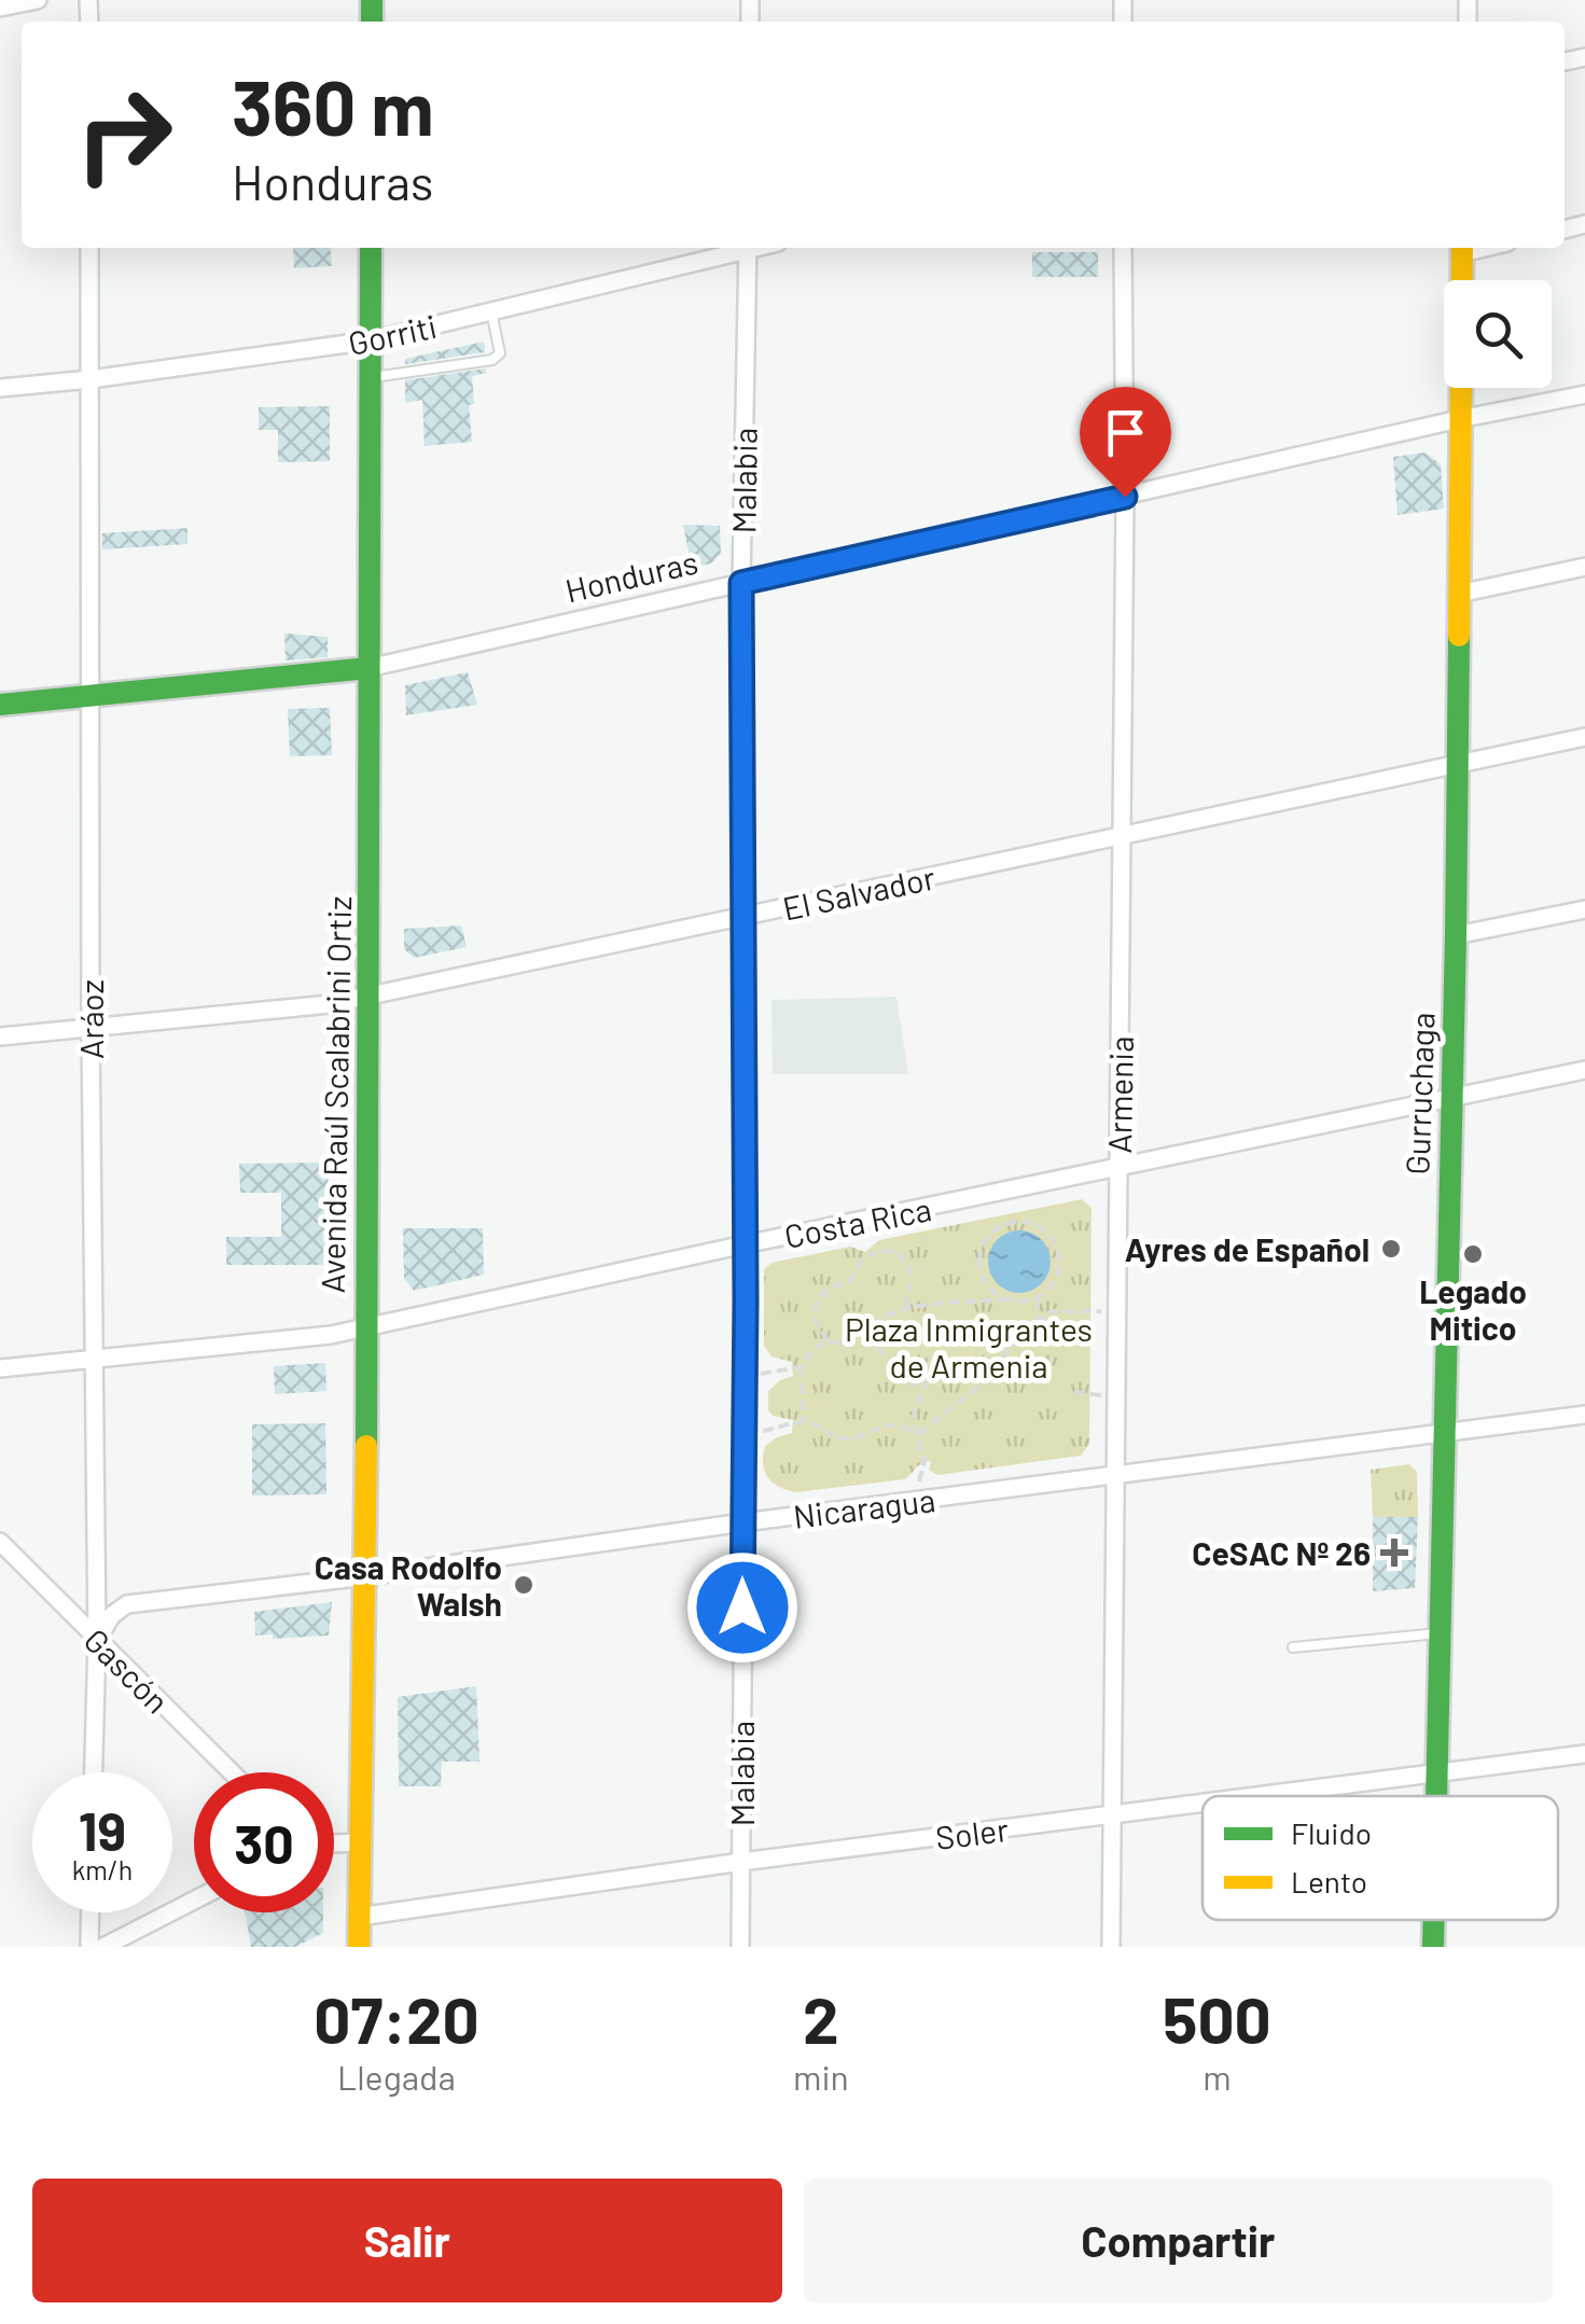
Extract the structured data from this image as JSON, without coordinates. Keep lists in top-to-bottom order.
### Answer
{
  "streets": {
    "street": [
      "Gorriti",
      "Malabia",
      "Honduras",
      "El Salvador",
      "Aráoz",
      "Gurruchaga",
      "Avenida Raúl Scalabrini Ortiz",
      "Armenia",
      "Costa Rica",
      "Nicaragua",
      "Gascón",
      "Soler"
    ]
  },
  "crossings": [
    ["Gorriti", "Aráoz"],
    ["Gorriti", "Avenida Raúl Scalabrini Ortiz"],
    ["Malabia", "Honduras"],
    ["Malabia", "El Salvador"],
    ["Malabia", "Costa Rica"],
    ["Malabia", "Nicaragua"],
    ["Malabia", "Soler"],
    ["Honduras", "Aráoz"],
    ["Honduras", "Gurruchaga"],
    ["Honduras", "Avenida Raúl Scalabrini Ortiz"],
    ["Honduras", "Armenia"],
    ["El Salvador", "Aráoz"],
    ["El Salvador", "Gurruchaga"],
    ["El Salvador", "Avenida Raúl Scalabrini Ortiz"],
    ["El Salvador", "Armenia"],
    ["Aráoz", "Costa Rica"],
    ["Aráoz", "Nicaragua"],
    ["Aráoz", "Gascón"],
    ["Gurruchaga", "Costa Rica"],
    ["Gurruchaga", "Nicaragua"],
    ["Gurruchaga", "Soler"],
    ["Avenida Raúl Scalabrini Ortiz", "Costa Rica"],
    ["Avenida Raúl Scalabrini Ortiz", "Nicaragua"],
    ["Avenida Raúl Scalabrini Ortiz", "Soler"],
    ["Armenia", "Costa Rica"],
    ["Armenia", "Nicaragua"],
    ["Armenia", "Soler"],
    ["Nicaragua", "Gascón"]
  ],
  "parks": ["Plaza Inmigrantes de Armenia"],
  "places": {
    "other": ["Ayres de Español", "Legado Mitico", "Casa Rodolfo Walsh"],
    "health": ["CeSAC Nº 26"]
  },
  "legend": ["Fluido", "Lento"],
  "page": {
    "turn": ["360 m", "Honduras"],
    "speed": "19 km/h",
    "limit": "30",
    "eta": [
      "07:20",
      "Llegada",
      "2",
      "min",
      "500",
      "m"
    ],
    "buttons": ["Salir", "Compartir"]
  }
}
